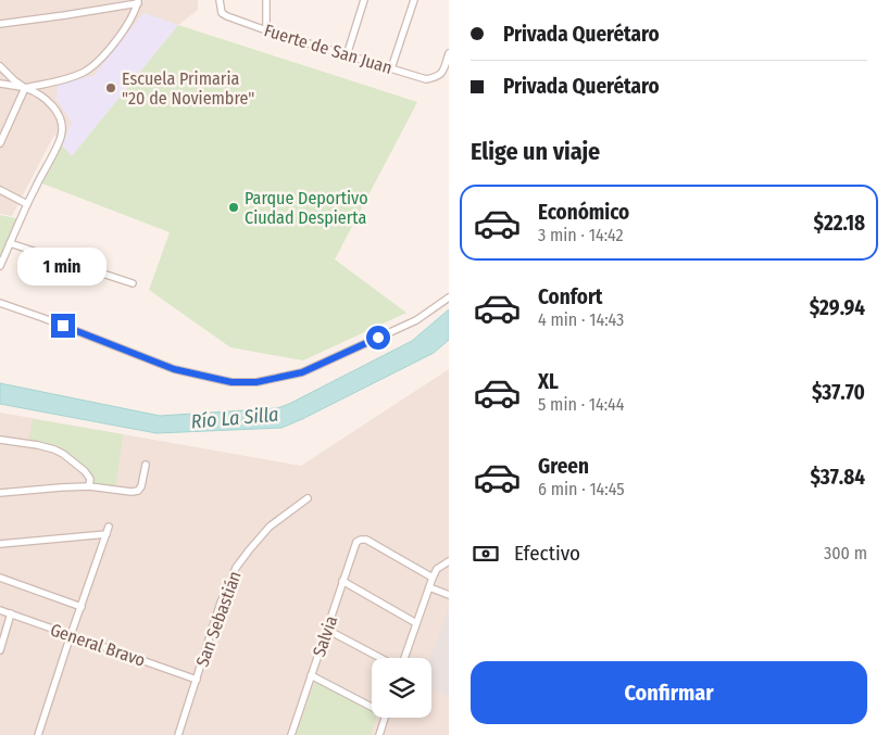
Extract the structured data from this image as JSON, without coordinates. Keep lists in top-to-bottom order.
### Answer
{
  "streets": {
    "street": [
      "Fuerte de San Juan",
      "San Sebastián",
      "Salvia",
      "General Bravo"
    ]
  },
  "crossings": [
    ["San Sebastián", "General Bravo"]
  ],
  "water": ["Río La Silla"],
  "places": ["Escuela Primaria \"20 de Noviembre\"", "Parque Deportivo Ciudad Despierta"],
  "page": {
    "banner": ["Privada Querétaro", "Privada Querétaro"],
    "heading": "Elige un viaje",
    "list": [
      {
        "name": "Económico",
        "note": "3 min · 14:42",
        "value": "$22.18"
      },
      {
        "name": "Confort",
        "note": "4 min · 14:43",
        "value": "$29.94"
      },
      {
        "name": "XL",
        "note": "5 min · 14:44",
        "value": "$37.70"
      },
      {
        "name": "Green",
        "note": "6 min · 14:45",
        "value": "$37.84"
      }
    ],
    "bubble": "1 min",
    "pay": ["Efectivo", "300 m"],
    "buttons": "Confirmar"
  }
}
